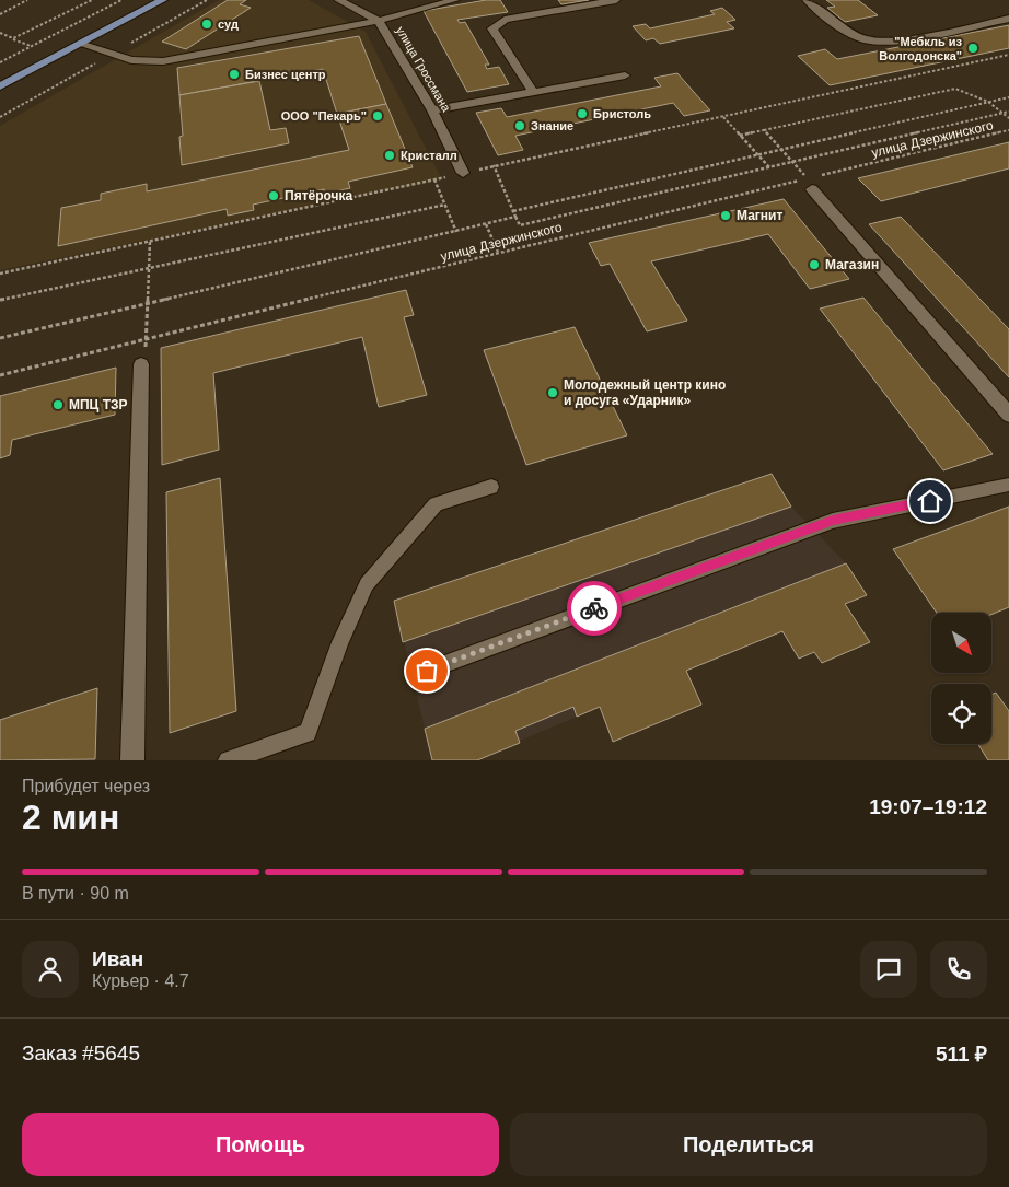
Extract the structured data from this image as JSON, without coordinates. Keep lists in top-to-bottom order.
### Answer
{
  "streets": {
    "street": ["улица Гроссмана"],
    "path": ["улица Дзержинского"]
  },
  "places": [
    "суд",
    "\"Мебкль из Волгодонска\"",
    "Бизнес центр",
    "Бристоль",
    "ООО \"Пекарь\"",
    "Знание",
    "Кристалл",
    "Пятёрочка",
    "Магнит",
    "Магазин",
    "Молодежный центр кино и досуга «Ударник»",
    "МПЦ ТЗР"
  ],
  "north": "bottom right",
  "page": {
    "heading": ["2 мин", "Прибудет через", "19:07–19:12"],
    "panel": [
      "Иван",
      "Курьер · 4.7",
      "Заказ #5645",
      "511 ₽"
    ],
    "bar": "В пути · 90 m",
    "buttons": ["Помощь", "Поделиться"]
  }
}
